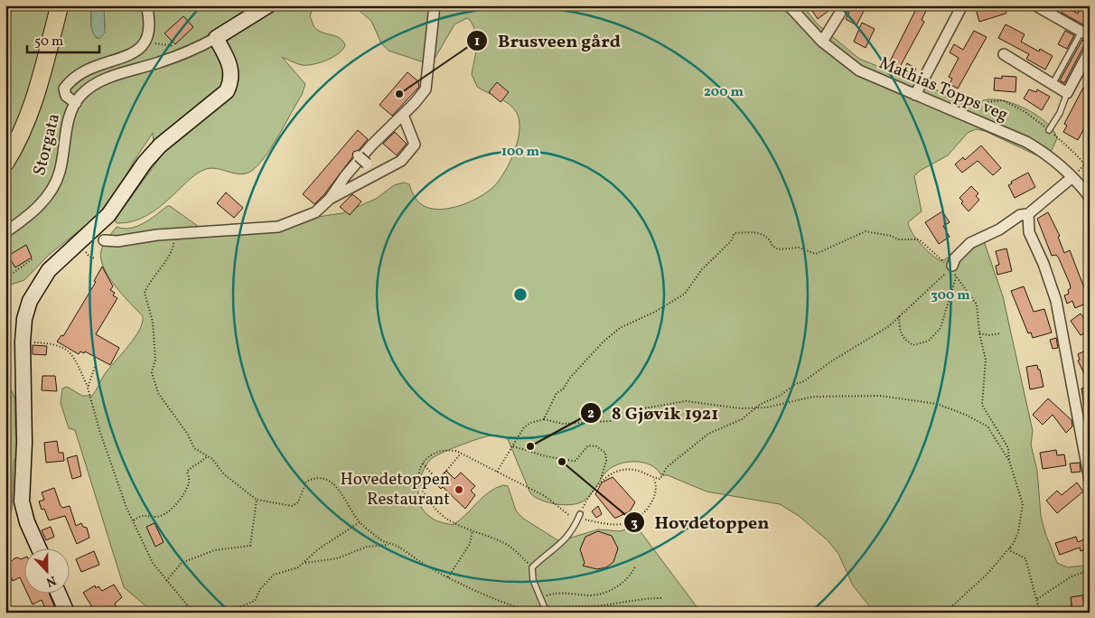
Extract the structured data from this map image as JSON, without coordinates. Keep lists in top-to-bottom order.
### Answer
{
  "streets": {
    "street": ["Mathias Topps veg", "Storgata"]
  },
  "places": [
    "Brusveen gård",
    "8 Gjøvik 1921",
    "Hovdetoppen",
    "Hovedetoppen Restaurant"
  ],
  "scale_bar": "50 m",
  "north": "bottom",
  "rings": ["200 m", "100 m", "300 m"]
}
